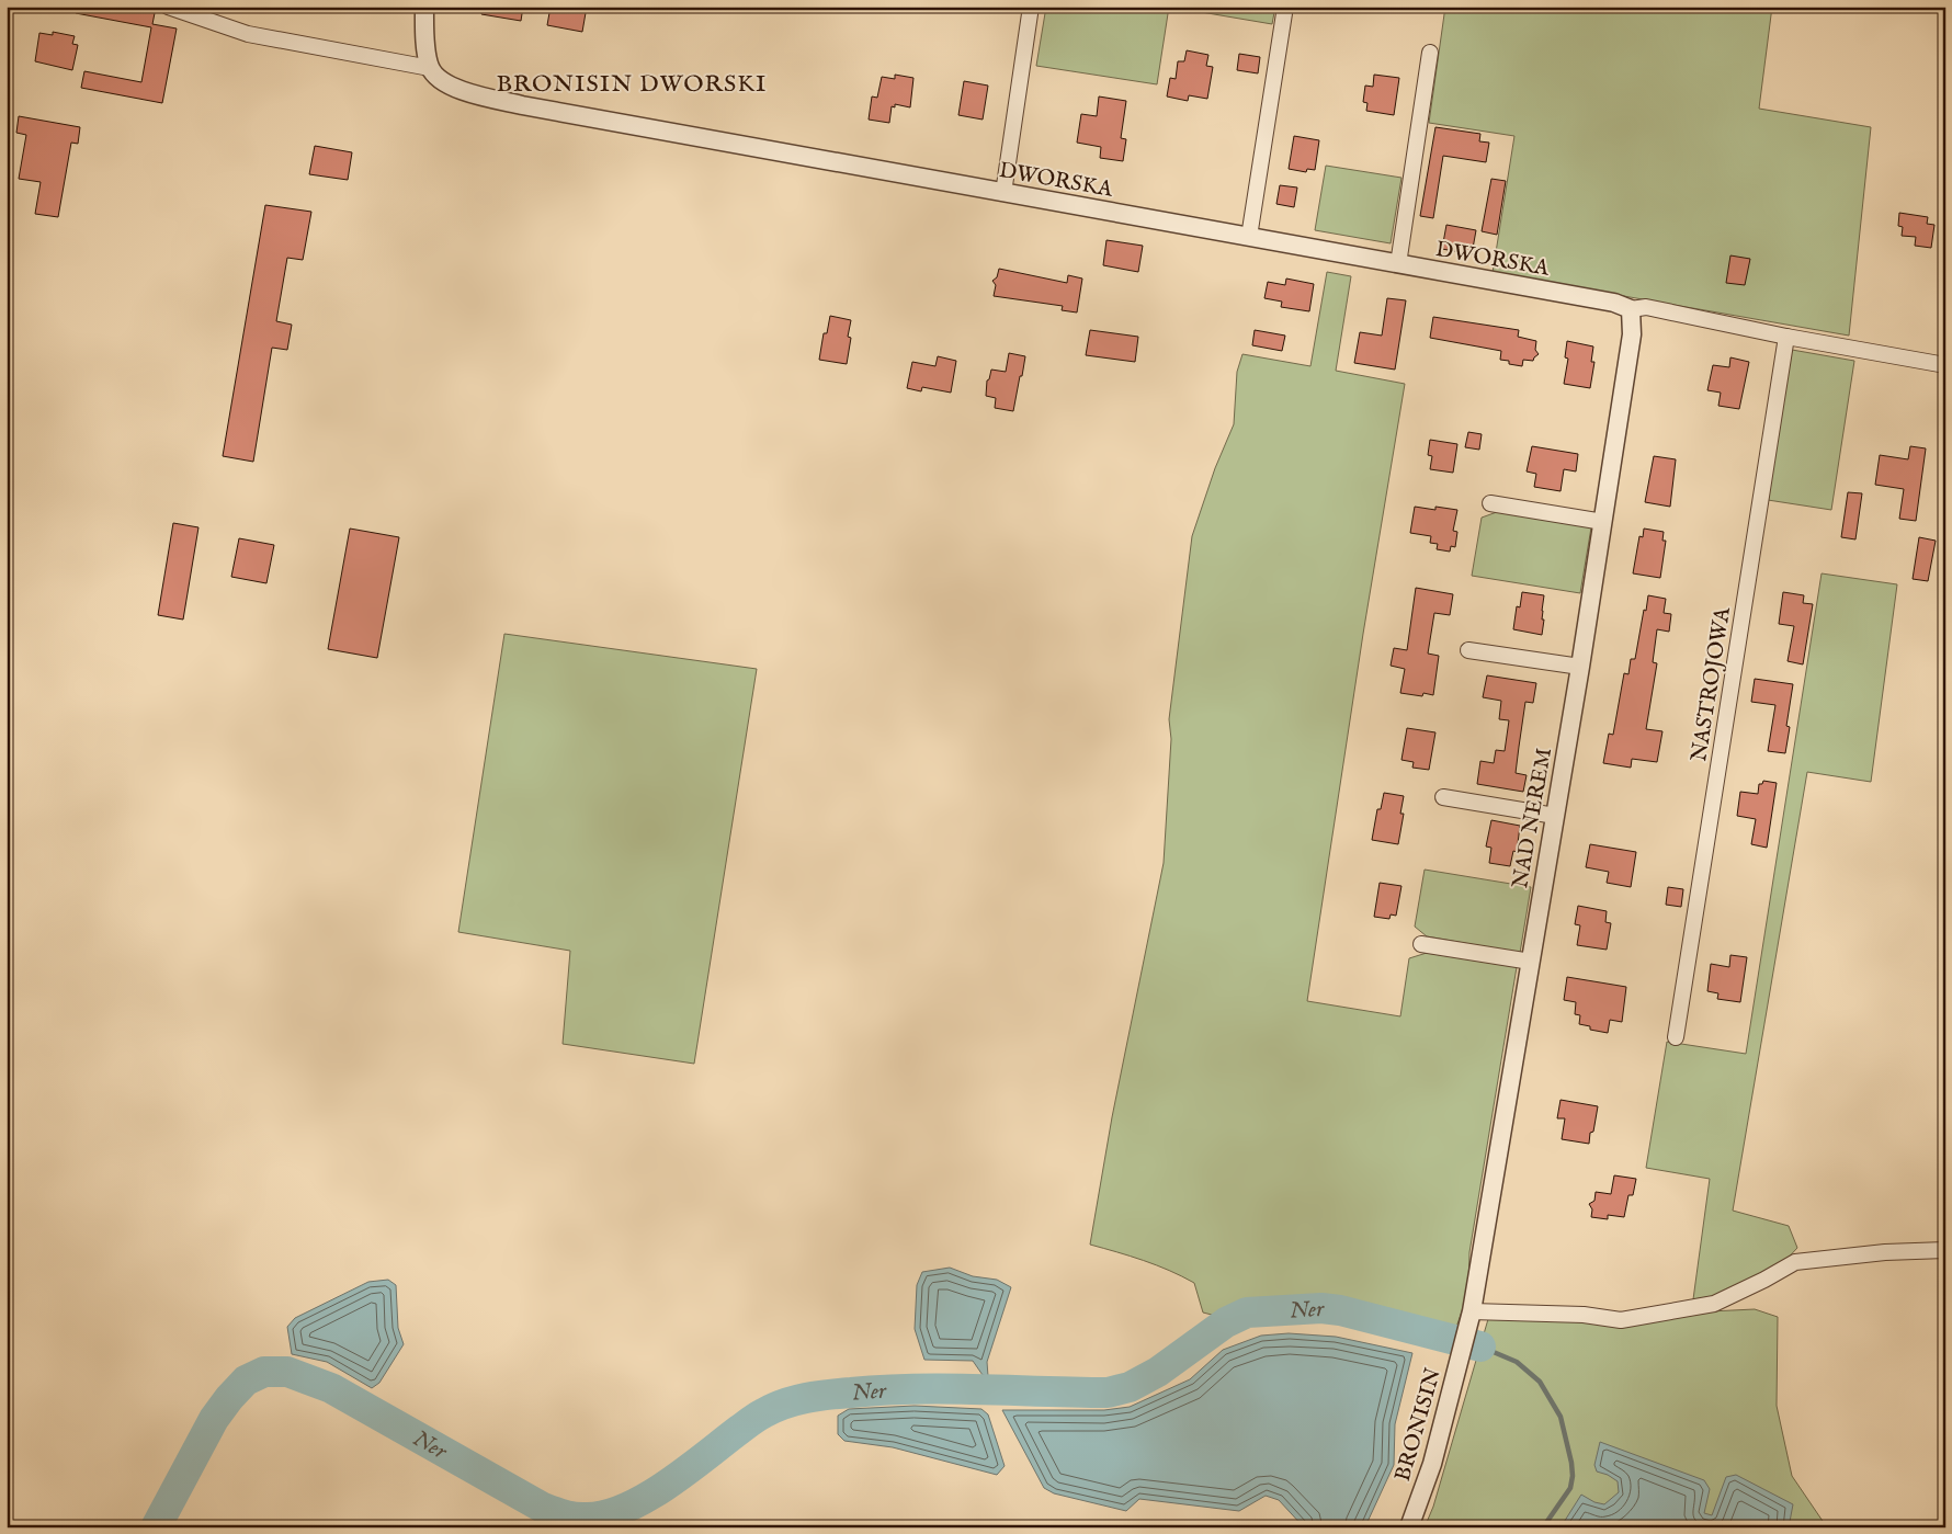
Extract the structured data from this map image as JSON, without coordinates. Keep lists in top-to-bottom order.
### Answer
{
  "streets": {
    "street": [
      "DWORSKA",
      "NASTROJOWA",
      "NAD NEREM",
      "BRONISIN"
    ]
  },
  "crossings": [
    ["DWORSKA", "NASTROJOWA"],
    ["DWORSKA", "NAD NEREM"],
    ["NAD NEREM", "BRONISIN"]
  ],
  "districts": ["BRONISIN DWORSKI"],
  "water": ["Ner"]
}
